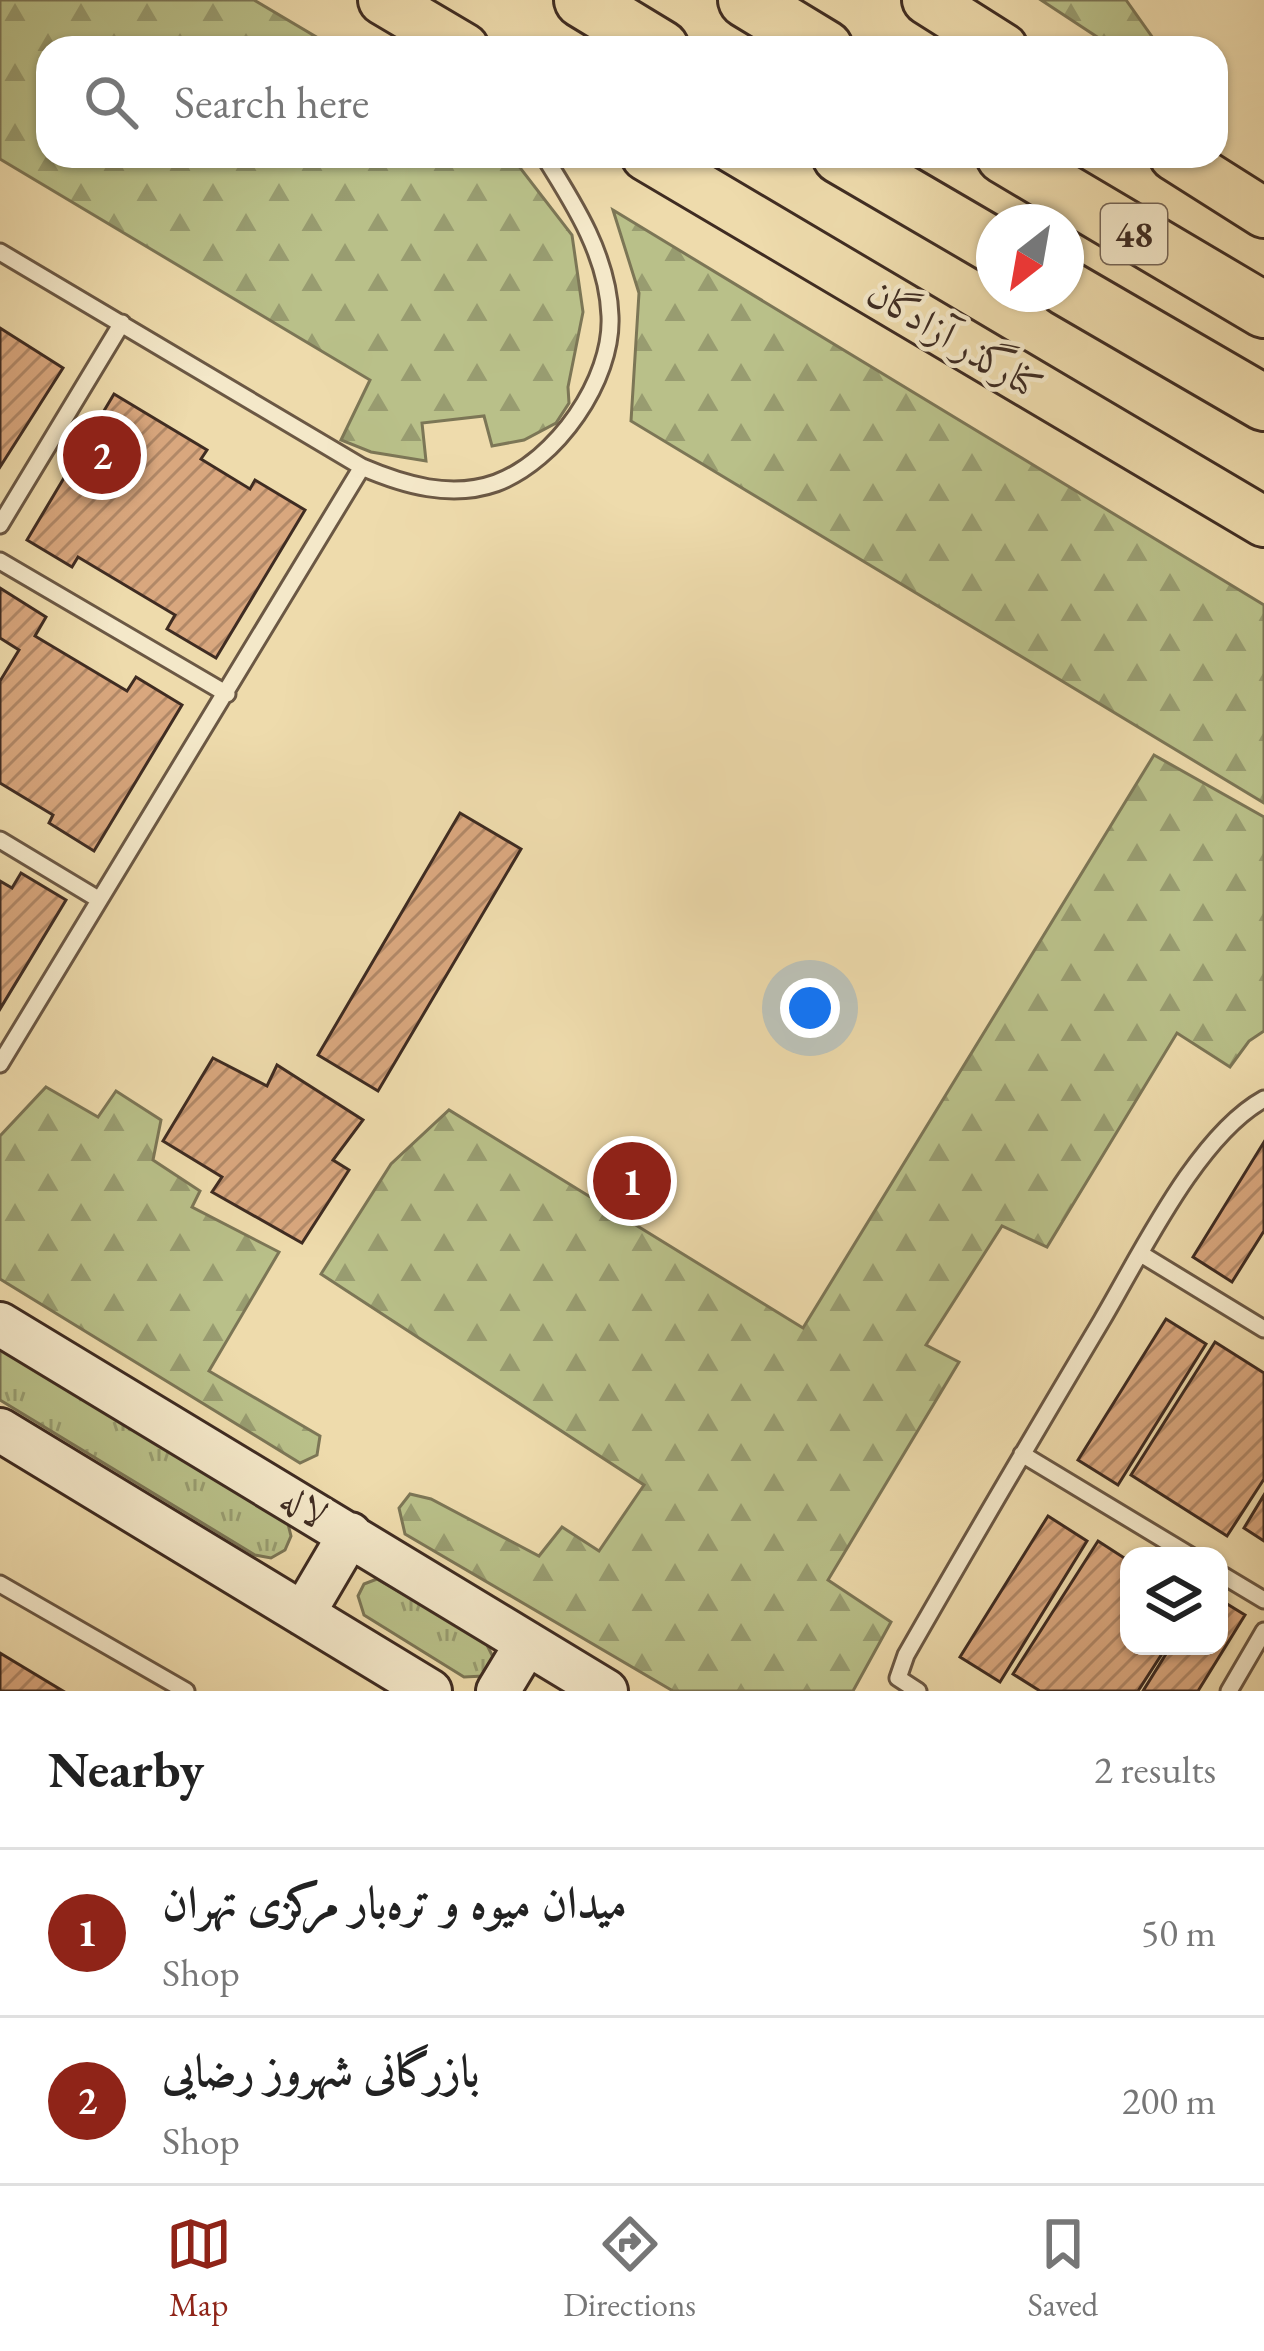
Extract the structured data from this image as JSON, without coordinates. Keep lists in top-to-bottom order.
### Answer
{
  "streets": {
    "highway": ["48"],
    "main road": ["کنارگذر آزادگان"],
    "street": ["لاله"]
  },
  "north": "bottom left",
  "page": {
    "search": "Search here",
    "pins": ["2", "1"],
    "heading": ["Nearby", "2 results"],
    "list": [
      {
        "mark": "1",
        "name": "میدان میوه و تره‌بار مرکزی تهران",
        "note": "Shop",
        "value": "50 m"
      },
      {
        "mark": "2",
        "name": "بازرگانی شهروز رضایی",
        "note": "Shop",
        "value": "200 m"
      }
    ],
    "nav": ["Map", "Directions", "Saved"]
  }
}
